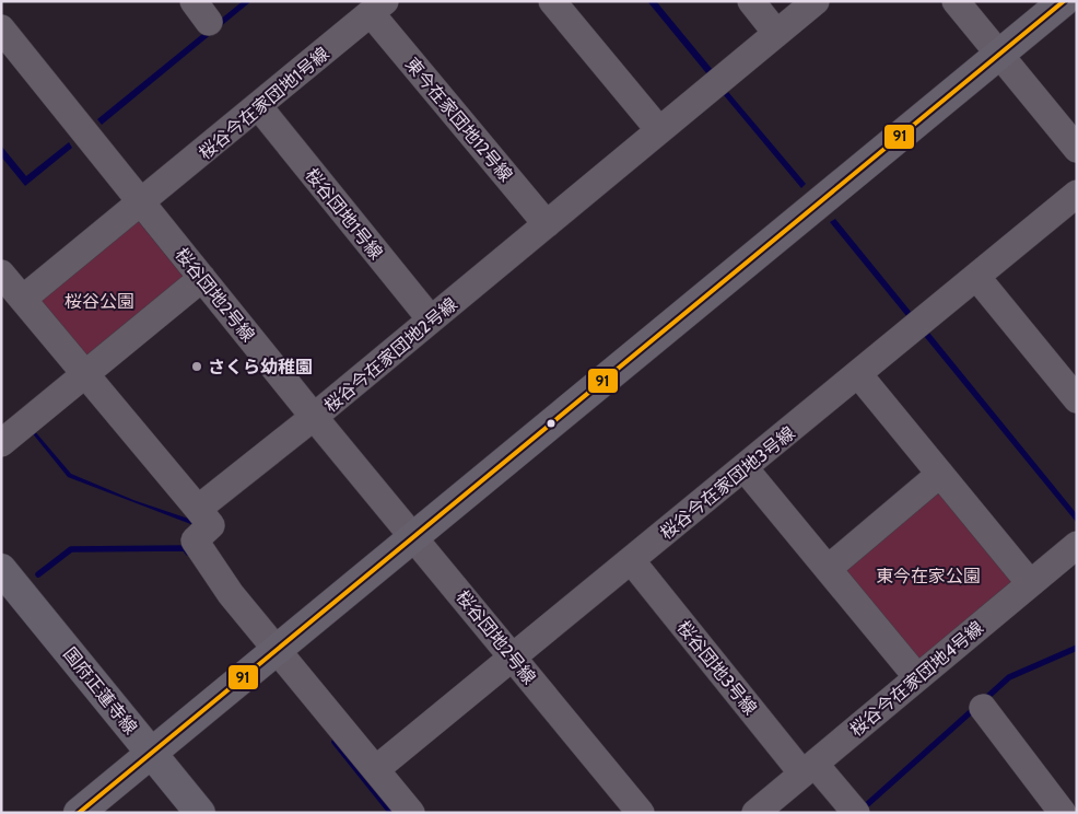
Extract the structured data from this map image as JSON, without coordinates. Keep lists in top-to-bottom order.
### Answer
{
  "streets": {
    "main road": ["国府正蓮寺線"],
    "street": [
      "桜谷今在家団地1号線",
      "東今在家団地12号線",
      "桜谷団地1号線",
      "桜谷団地2号線",
      "桜谷今在家団地2号線",
      "桜谷今在家団地3号線",
      "桜谷団地3号線",
      "桜谷今在家団地4号線"
    ]
  },
  "crossings": [
    ["桜谷今在家団地1号線", "東今在家団地12号線"],
    ["桜谷今在家団地1号線", "桜谷団地1号線"],
    ["桜谷今在家団地1号線", "桜谷団地2号線"],
    ["東今在家団地12号線", "桜谷今在家団地2号線"],
    ["桜谷団地1号線", "桜谷今在家団地2号線"],
    ["桜谷団地2号線", "桜谷今在家団地2号線"],
    ["桜谷団地2号線", "桜谷今在家団地3号線"],
    ["桜谷今在家団地3号線", "桜谷団地3号線"],
    ["桜谷団地3号線", "桜谷今在家団地4号線"]
  ],
  "parks": ["桜谷公園", "東今在家公園"],
  "places": ["さくら幼稚園"],
  "lines": ["transit line 91"]
}
